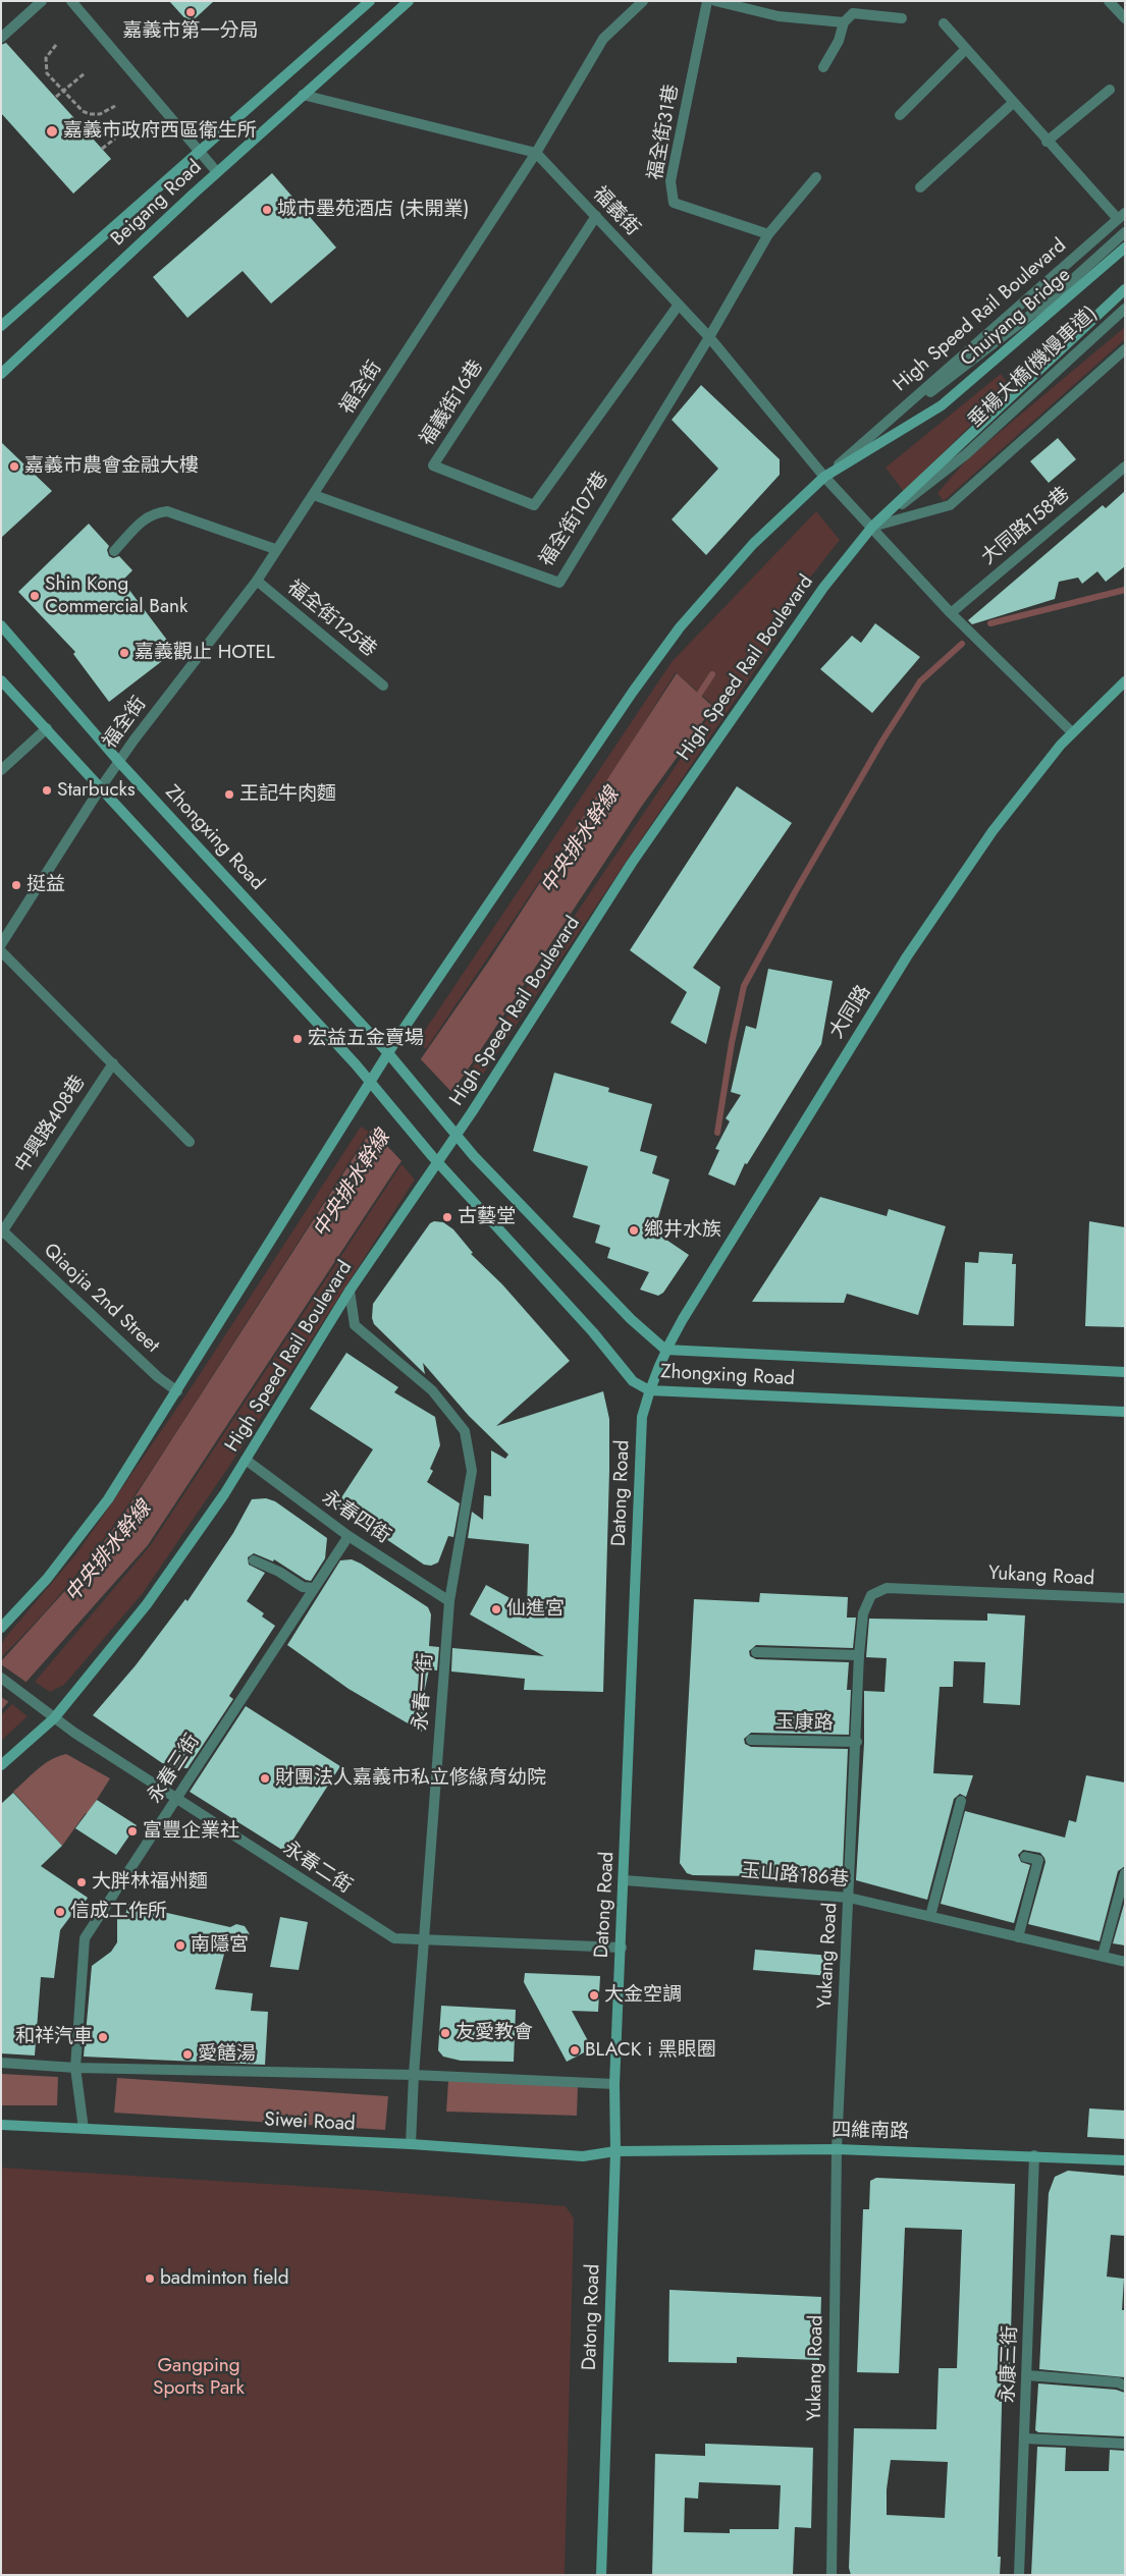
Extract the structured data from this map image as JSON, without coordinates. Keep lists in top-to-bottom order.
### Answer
{
  "streets": {
    "street": [
      "福全街31巷",
      "Beigang Road",
      "福義街",
      "High Speed Rail Boulevard",
      "Chuiyang Bridge",
      "垂楊大橋(機慢車道)",
      "福全街",
      "福義街16巷",
      "福全街107巷",
      "大同路158巷",
      "福全街125巷",
      "Zhongxing Road",
      "大同路",
      "中興路408巷",
      "Qiaojia 2nd Street",
      "Datong Road",
      "永春四街",
      "Yukang Road",
      "永春一街",
      "玉康路",
      "永春三街",
      "永春二街",
      "玉山路186巷",
      "Siwei Road",
      "四維南路",
      "永康三街"
    ]
  },
  "crossings": [
    ["福義街", "High Speed Rail Boulevard"],
    ["福義街", "Chuiyang Bridge"],
    ["福義街", "垂楊大橋(機慢車道)"],
    ["福義街", "福全街"],
    ["福義街", "福義街16巷"],
    ["福義街", "福全街107巷"],
    ["High Speed Rail Boulevard", "Chuiyang Bridge"],
    ["High Speed Rail Boulevard", "垂楊大橋(機慢車道)"],
    ["High Speed Rail Boulevard", "Zhongxing Road"],
    ["High Speed Rail Boulevard", "Qiaojia 2nd Street"],
    ["High Speed Rail Boulevard", "永春四街"],
    ["High Speed Rail Boulevard", "永春一街"],
    ["High Speed Rail Boulevard", "永春二街"],
    ["Chuiyang Bridge", "垂楊大橋(機慢車道)"],
    ["福全街", "福全街107巷"],
    ["福全街", "福全街125巷"],
    ["福全街", "Zhongxing Road"],
    ["Zhongxing Road", "大同路"],
    ["Zhongxing Road", "Datong Road"],
    ["大同路", "Datong Road"],
    ["中興路408巷", "Qiaojia 2nd Street"],
    ["Datong Road", "永春二街"],
    ["Datong Road", "玉山路186巷"],
    ["Datong Road", "Siwei Road"],
    ["Datong Road", "四維南路"],
    ["永春四街", "永春一街"],
    ["永春四街", "永春三街"],
    ["Yukang Road", "玉康路"],
    ["Yukang Road", "玉山路186巷"],
    ["Yukang Road", "四維南路"],
    ["永春一街", "永春二街"],
    ["永春一街", "Siwei Road"],
    ["永春三街", "永春二街"],
    ["永春三街", "Siwei Road"],
    ["Siwei Road", "四維南路"],
    ["四維南路", "永康三街"]
  ],
  "water": ["中央排水幹線"],
  "parks": ["Gangping Sports Park"],
  "places": [
    "嘉義市第一分局",
    "嘉義市政府西區衛生所",
    "城市墨苑酒店 (未開業)",
    "嘉義市農會金融大樓",
    "Shin Kong Commercial Bank",
    "嘉義觀止 HOTEL",
    "Starbucks",
    "王記牛肉麵",
    "挺益",
    "宏益五金賣場",
    "古藝堂",
    "鄉井水族",
    "仙進宮",
    "財團法人嘉義市私立修緣育幼院",
    "富豐企業社",
    "大胖林福州麵",
    "信成工作所",
    "南隱宮",
    "大金空調",
    "友愛教會",
    "和祥汽車",
    "BLACK i 黑眼圈",
    "愛饍湯",
    "badminton field"
  ]
}
